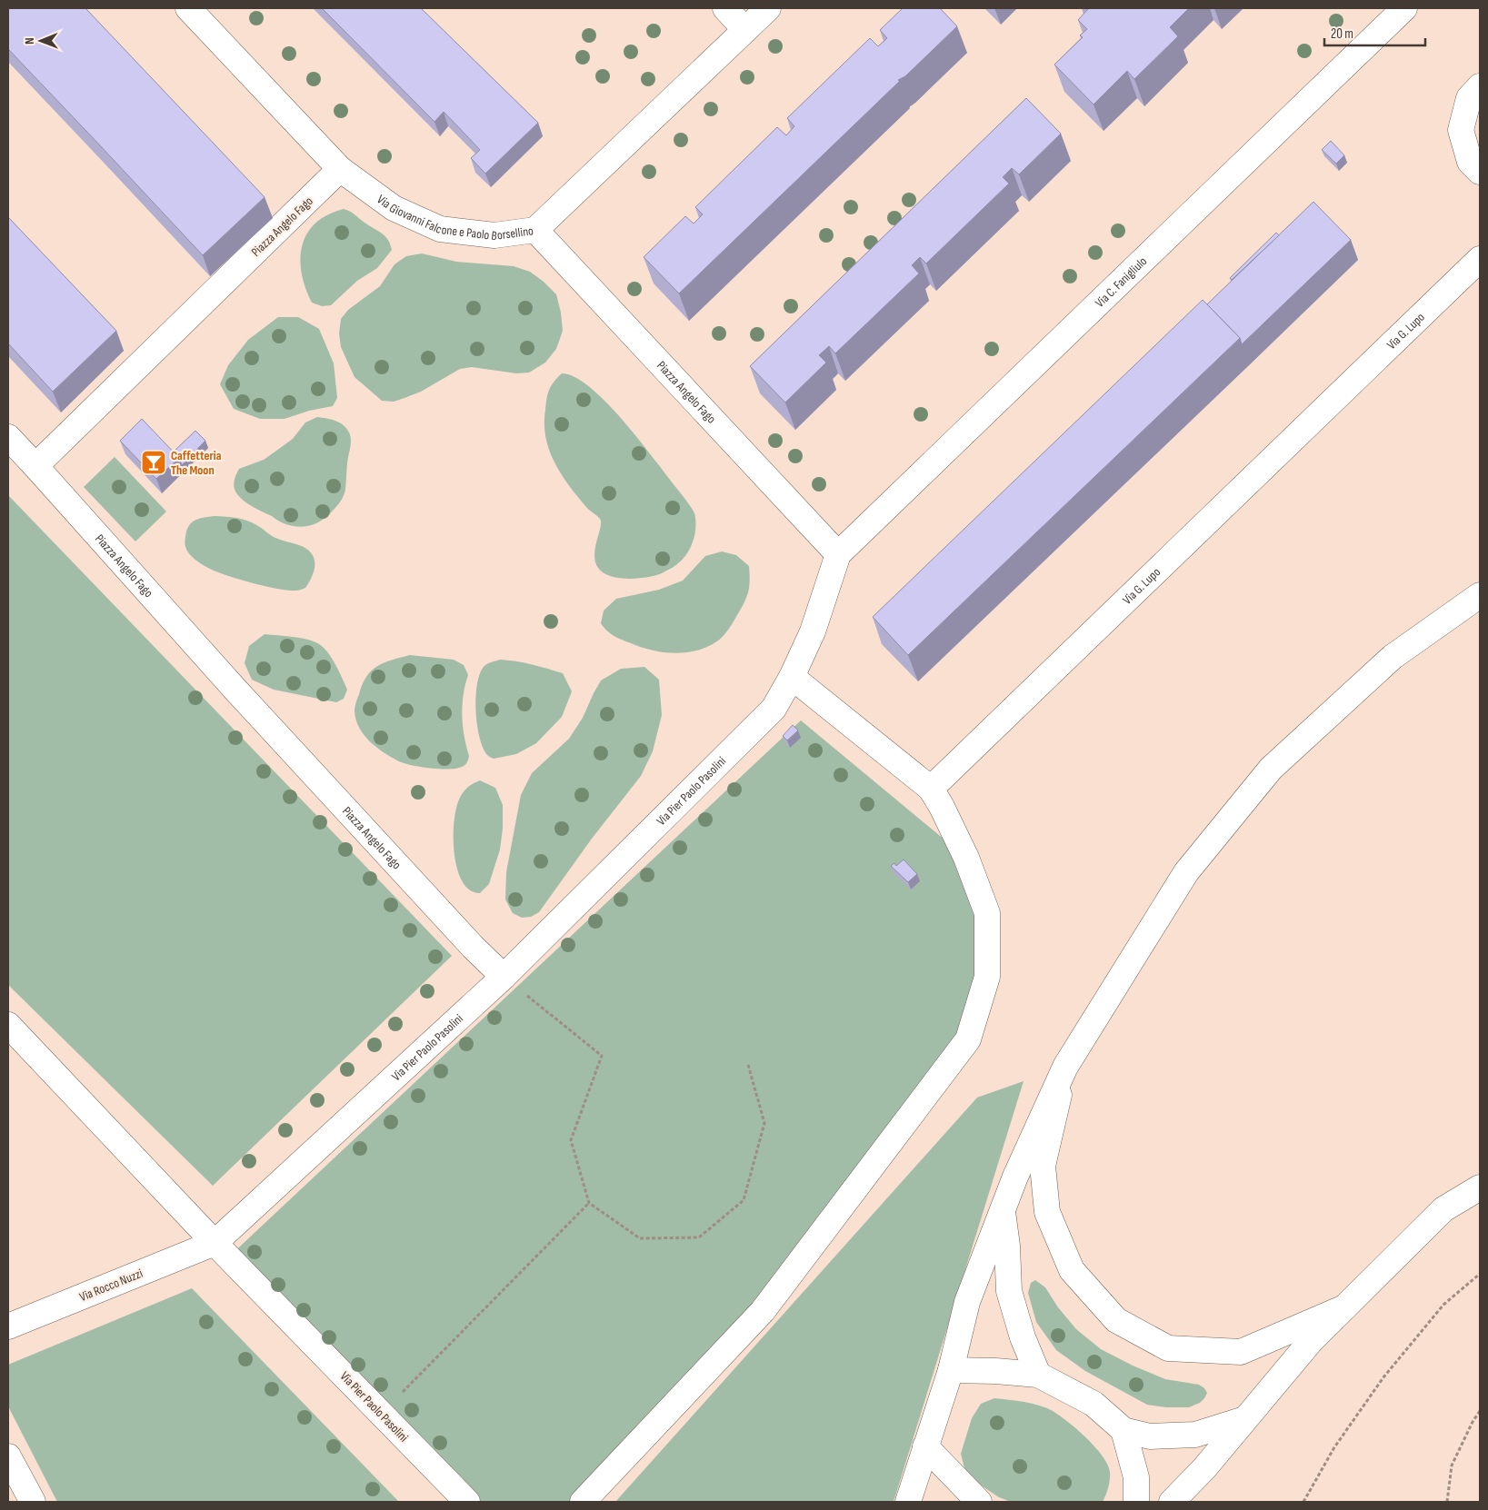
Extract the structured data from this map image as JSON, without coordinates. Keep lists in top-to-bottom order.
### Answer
{
  "streets": {
    "street": [
      "Via Giovanni Falcone e Paolo Borsellino",
      "Piazza Angelo Fago",
      "Via C. Fanigliulo",
      "Via G. Lupo",
      "Via Pier Paolo Pasolini",
      "Via Rocco Nuzzi"
    ]
  },
  "crossings": [
    ["Via Giovanni Falcone e Paolo Borsellino", "Piazza Angelo Fago"],
    ["Piazza Angelo Fago", "Via C. Fanigliulo"],
    ["Piazza Angelo Fago", "Via Pier Paolo Pasolini"],
    ["Via C. Fanigliulo", "Via Pier Paolo Pasolini"],
    ["Via Pier Paolo Pasolini", "Via Rocco Nuzzi"]
  ],
  "places": {
    "bar": ["Caffetteria The Moon"]
  },
  "scale_bar": "20 m",
  "north": "left"
}
